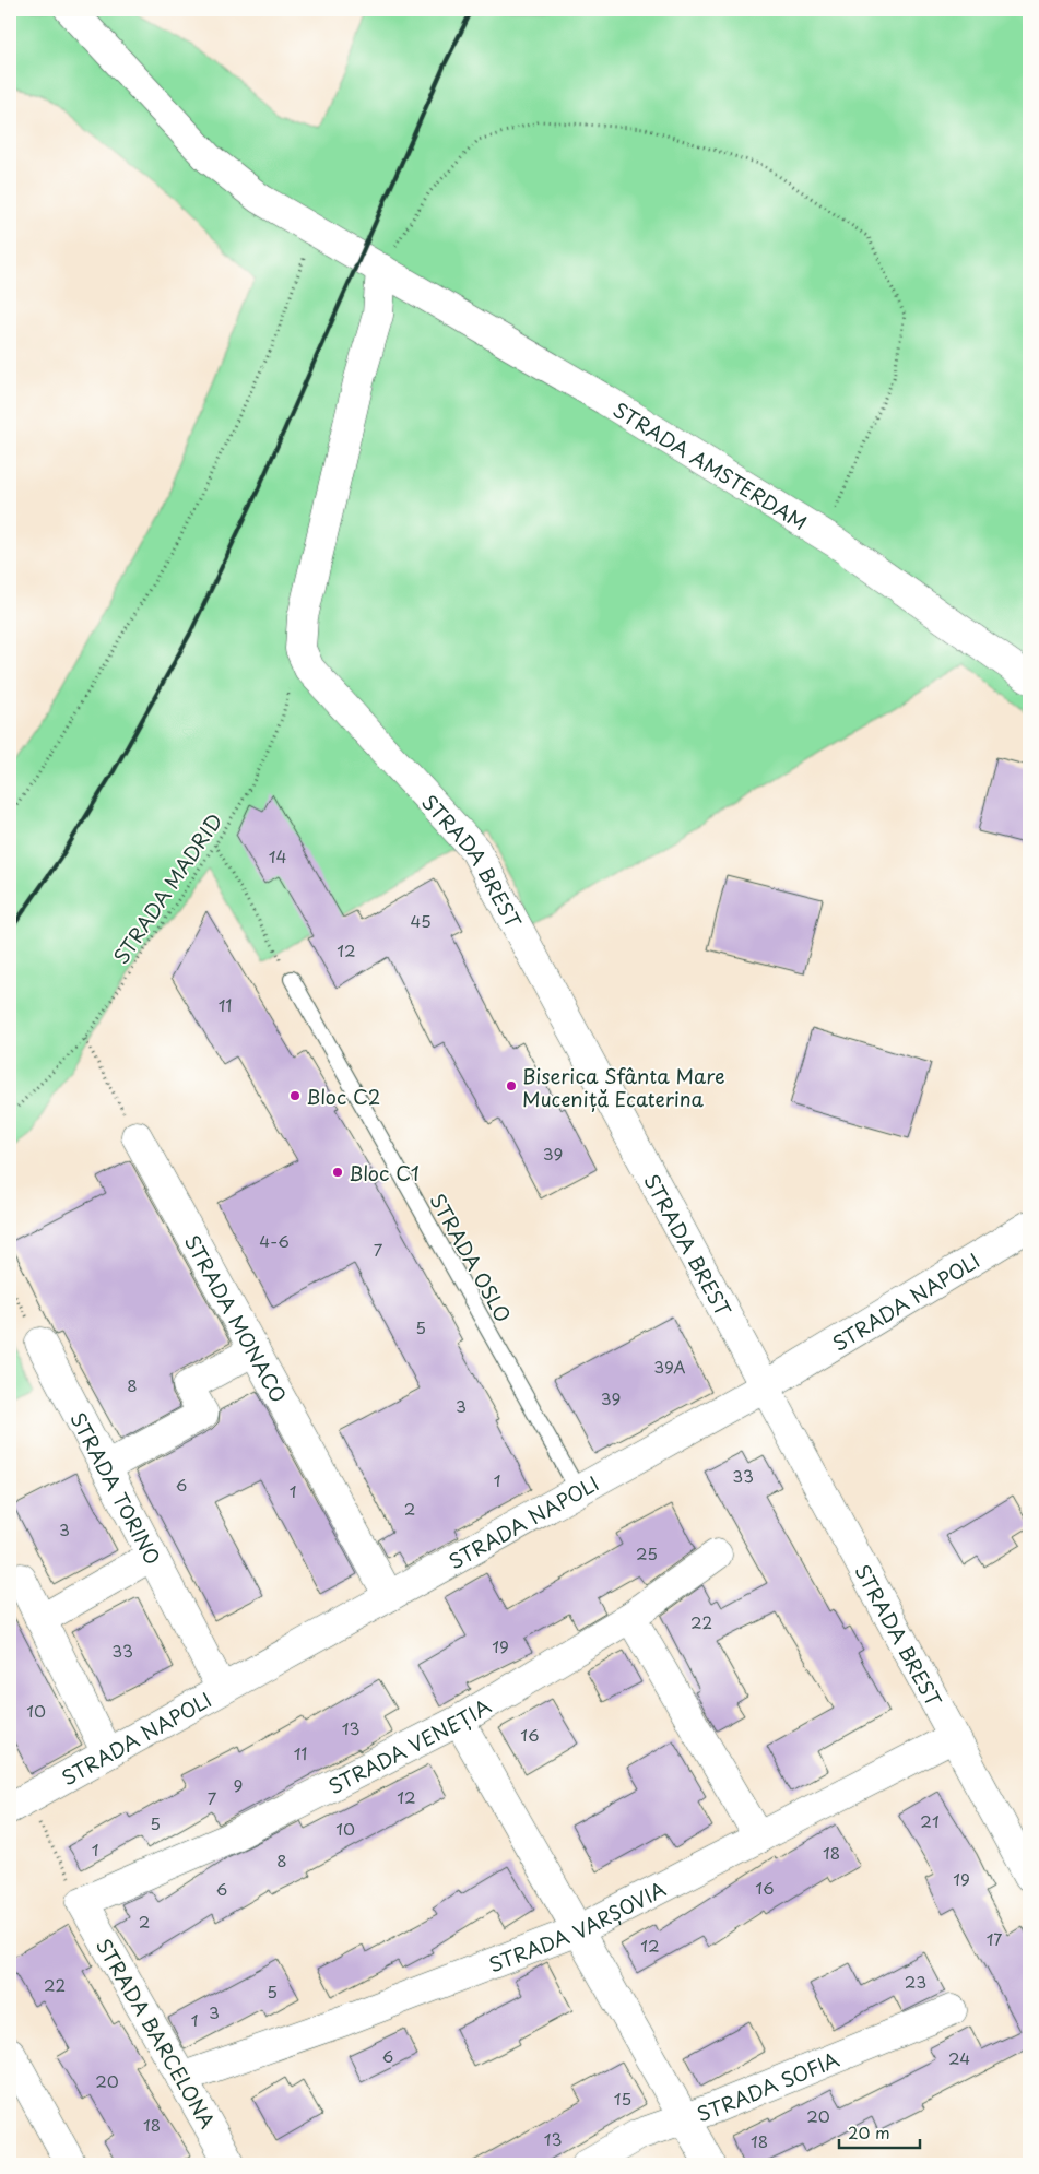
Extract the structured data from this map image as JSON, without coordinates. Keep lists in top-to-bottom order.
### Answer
{
  "streets": {
    "street": [
      "STRADA AMSTERDAM",
      "STRADA BREST",
      "STRADA NAPOLI",
      "STRADA MONACO",
      "STRADA TORINO",
      "STRADA VENEȚIA",
      "STRADA VARȘOVIA",
      "STRADA BARCELONA",
      "STRADA SOFIA"
    ],
    "lane": ["STRADA OSLO"],
    "path": ["STRADA MADRID"]
  },
  "crossings": [
    ["STRADA BREST", "STRADA MADRID"],
    ["STRADA BREST", "STRADA NAPOLI"],
    ["STRADA BREST", "STRADA VARȘOVIA"],
    ["STRADA OSLO", "STRADA NAPOLI"],
    ["STRADA NAPOLI", "STRADA MONACO"],
    ["STRADA NAPOLI", "STRADA TORINO"],
    ["STRADA VENEȚIA", "STRADA BARCELONA"],
    ["STRADA VARȘOVIA", "STRADA BARCELONA"]
  ],
  "places": ["Biserica Sfânta Mare Muceniță Ecaterina", "Bloc C2", "Bloc C1"],
  "house_numbers": [
    "14",
    "45",
    "12",
    "11",
    "39",
    "4-6",
    "7",
    "5",
    "39A",
    "8",
    "39",
    "3",
    "33",
    "1",
    "6",
    "1",
    "2",
    "3",
    "25",
    "22",
    "19",
    "33",
    "10",
    "13",
    "16",
    "11",
    "9",
    "12",
    "7",
    "21",
    "5",
    "10",
    "1",
    "18",
    "8",
    "19",
    "16",
    "6",
    "2",
    "17",
    "12",
    "23",
    "22",
    "5",
    "3",
    "1",
    "6",
    "24",
    "20",
    "15",
    "20",
    "18",
    "13",
    "18"
  ],
  "scale_bar": "20 m"
}
